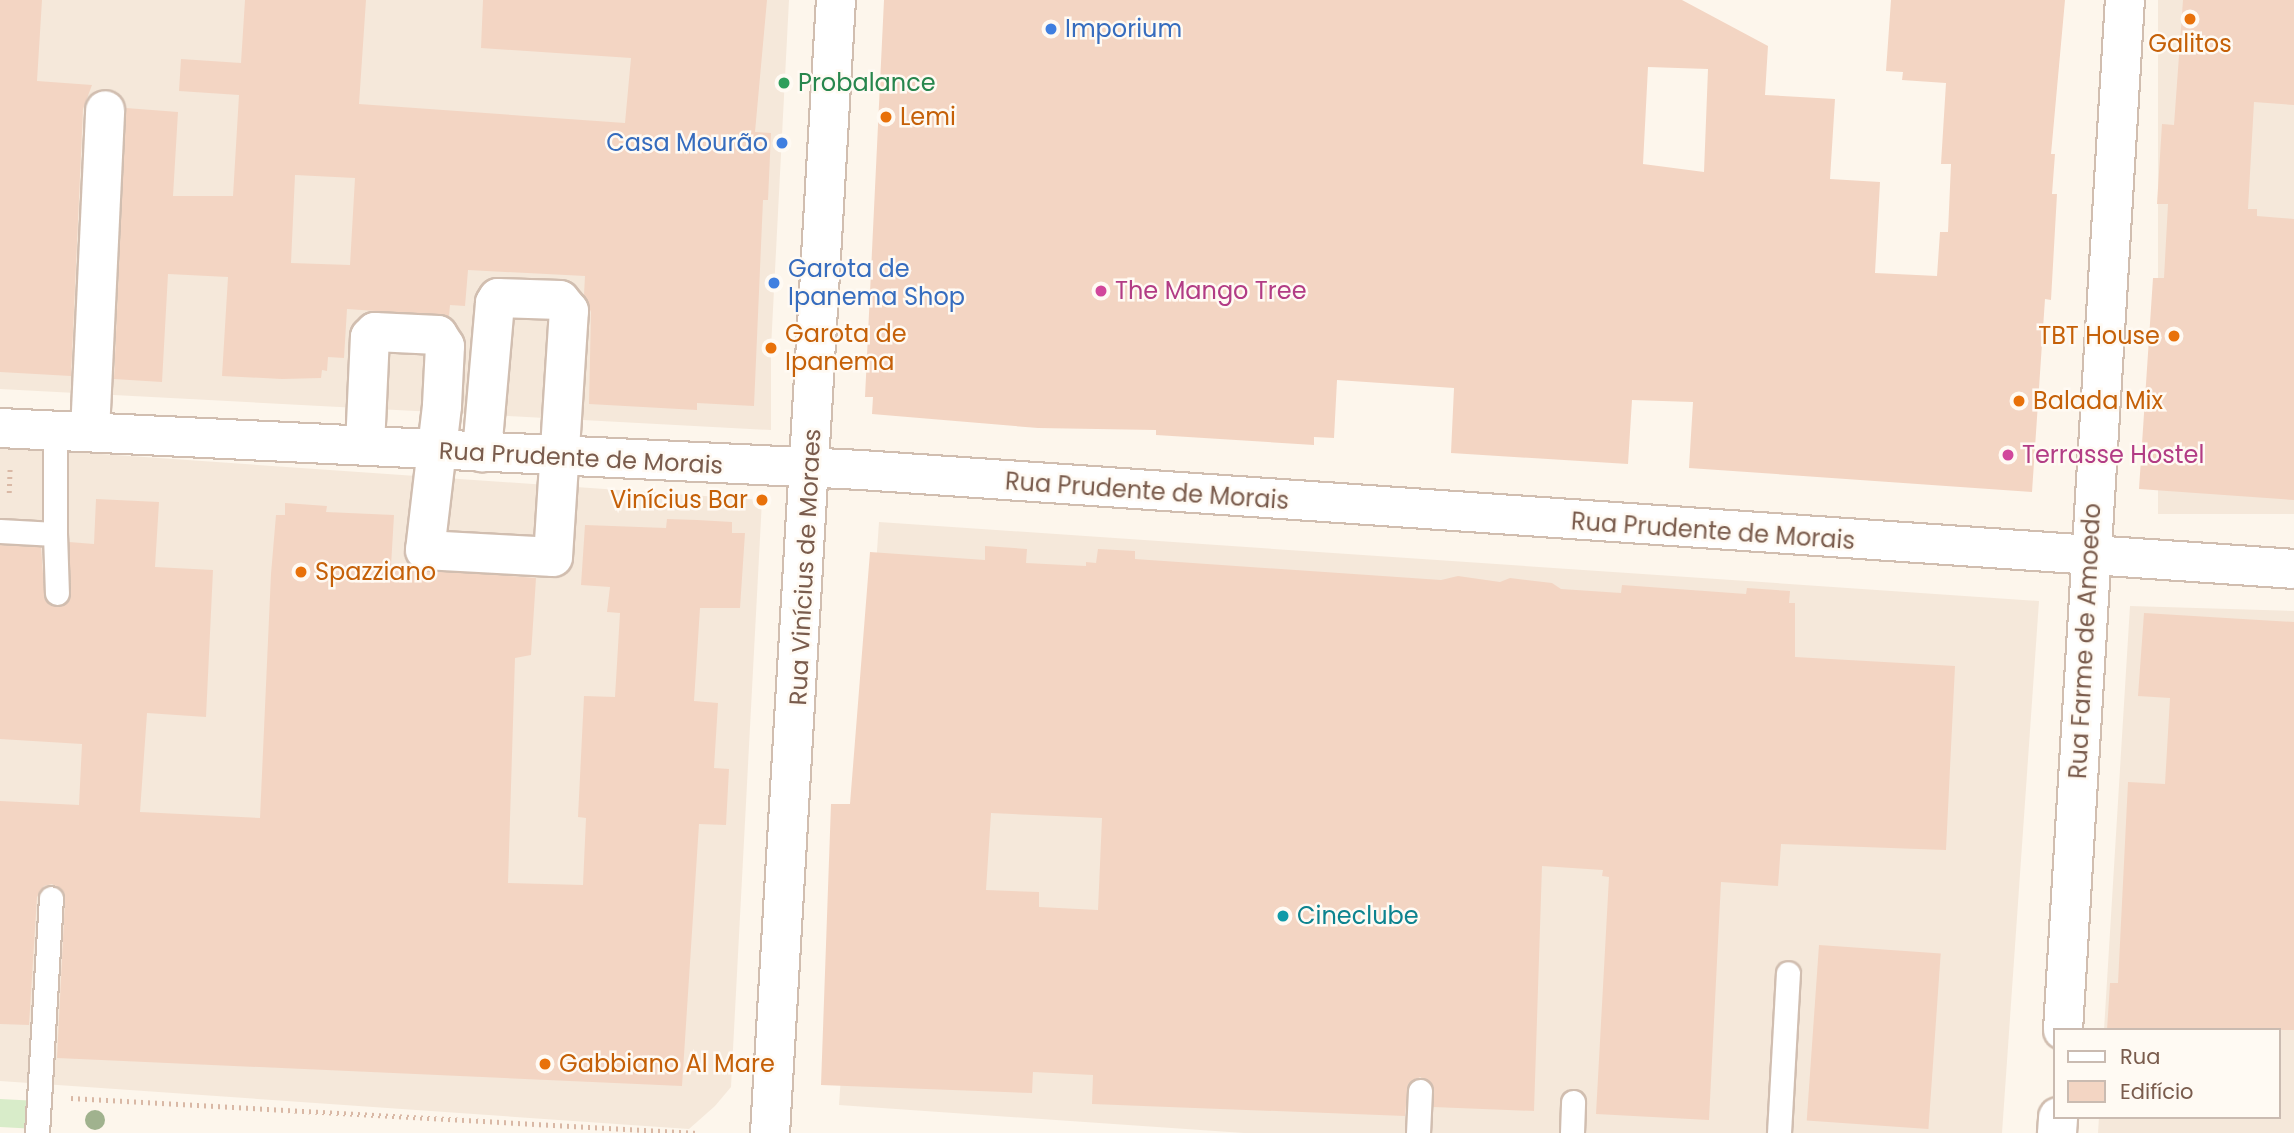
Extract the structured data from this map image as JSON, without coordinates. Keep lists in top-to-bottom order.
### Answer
{
  "streets": {
    "street": ["Rua Prudente de Morais", "Rua Vinícius de Moraes", "Rua Farme de Amoedo"]
  },
  "crossings": [
    ["Rua Prudente de Morais", "Rua Vinícius de Moraes"],
    ["Rua Prudente de Morais", "Rua Farme de Amoedo"]
  ],
  "places": [
    "Galitos",
    "Imporium",
    "Probalance",
    "Lemi",
    "Casa Mourão",
    "Garota de Ipanema Shop",
    "The Mango Tree",
    "TBT House",
    "Garota de Ipanema",
    "Balada Mix",
    "Terrasse Hostel",
    "Vinícius Bar",
    "Spazziano",
    "Cineclube",
    "Gabbiano Al Mare"
  ],
  "legend": ["Rua", "Edifício"]
}
